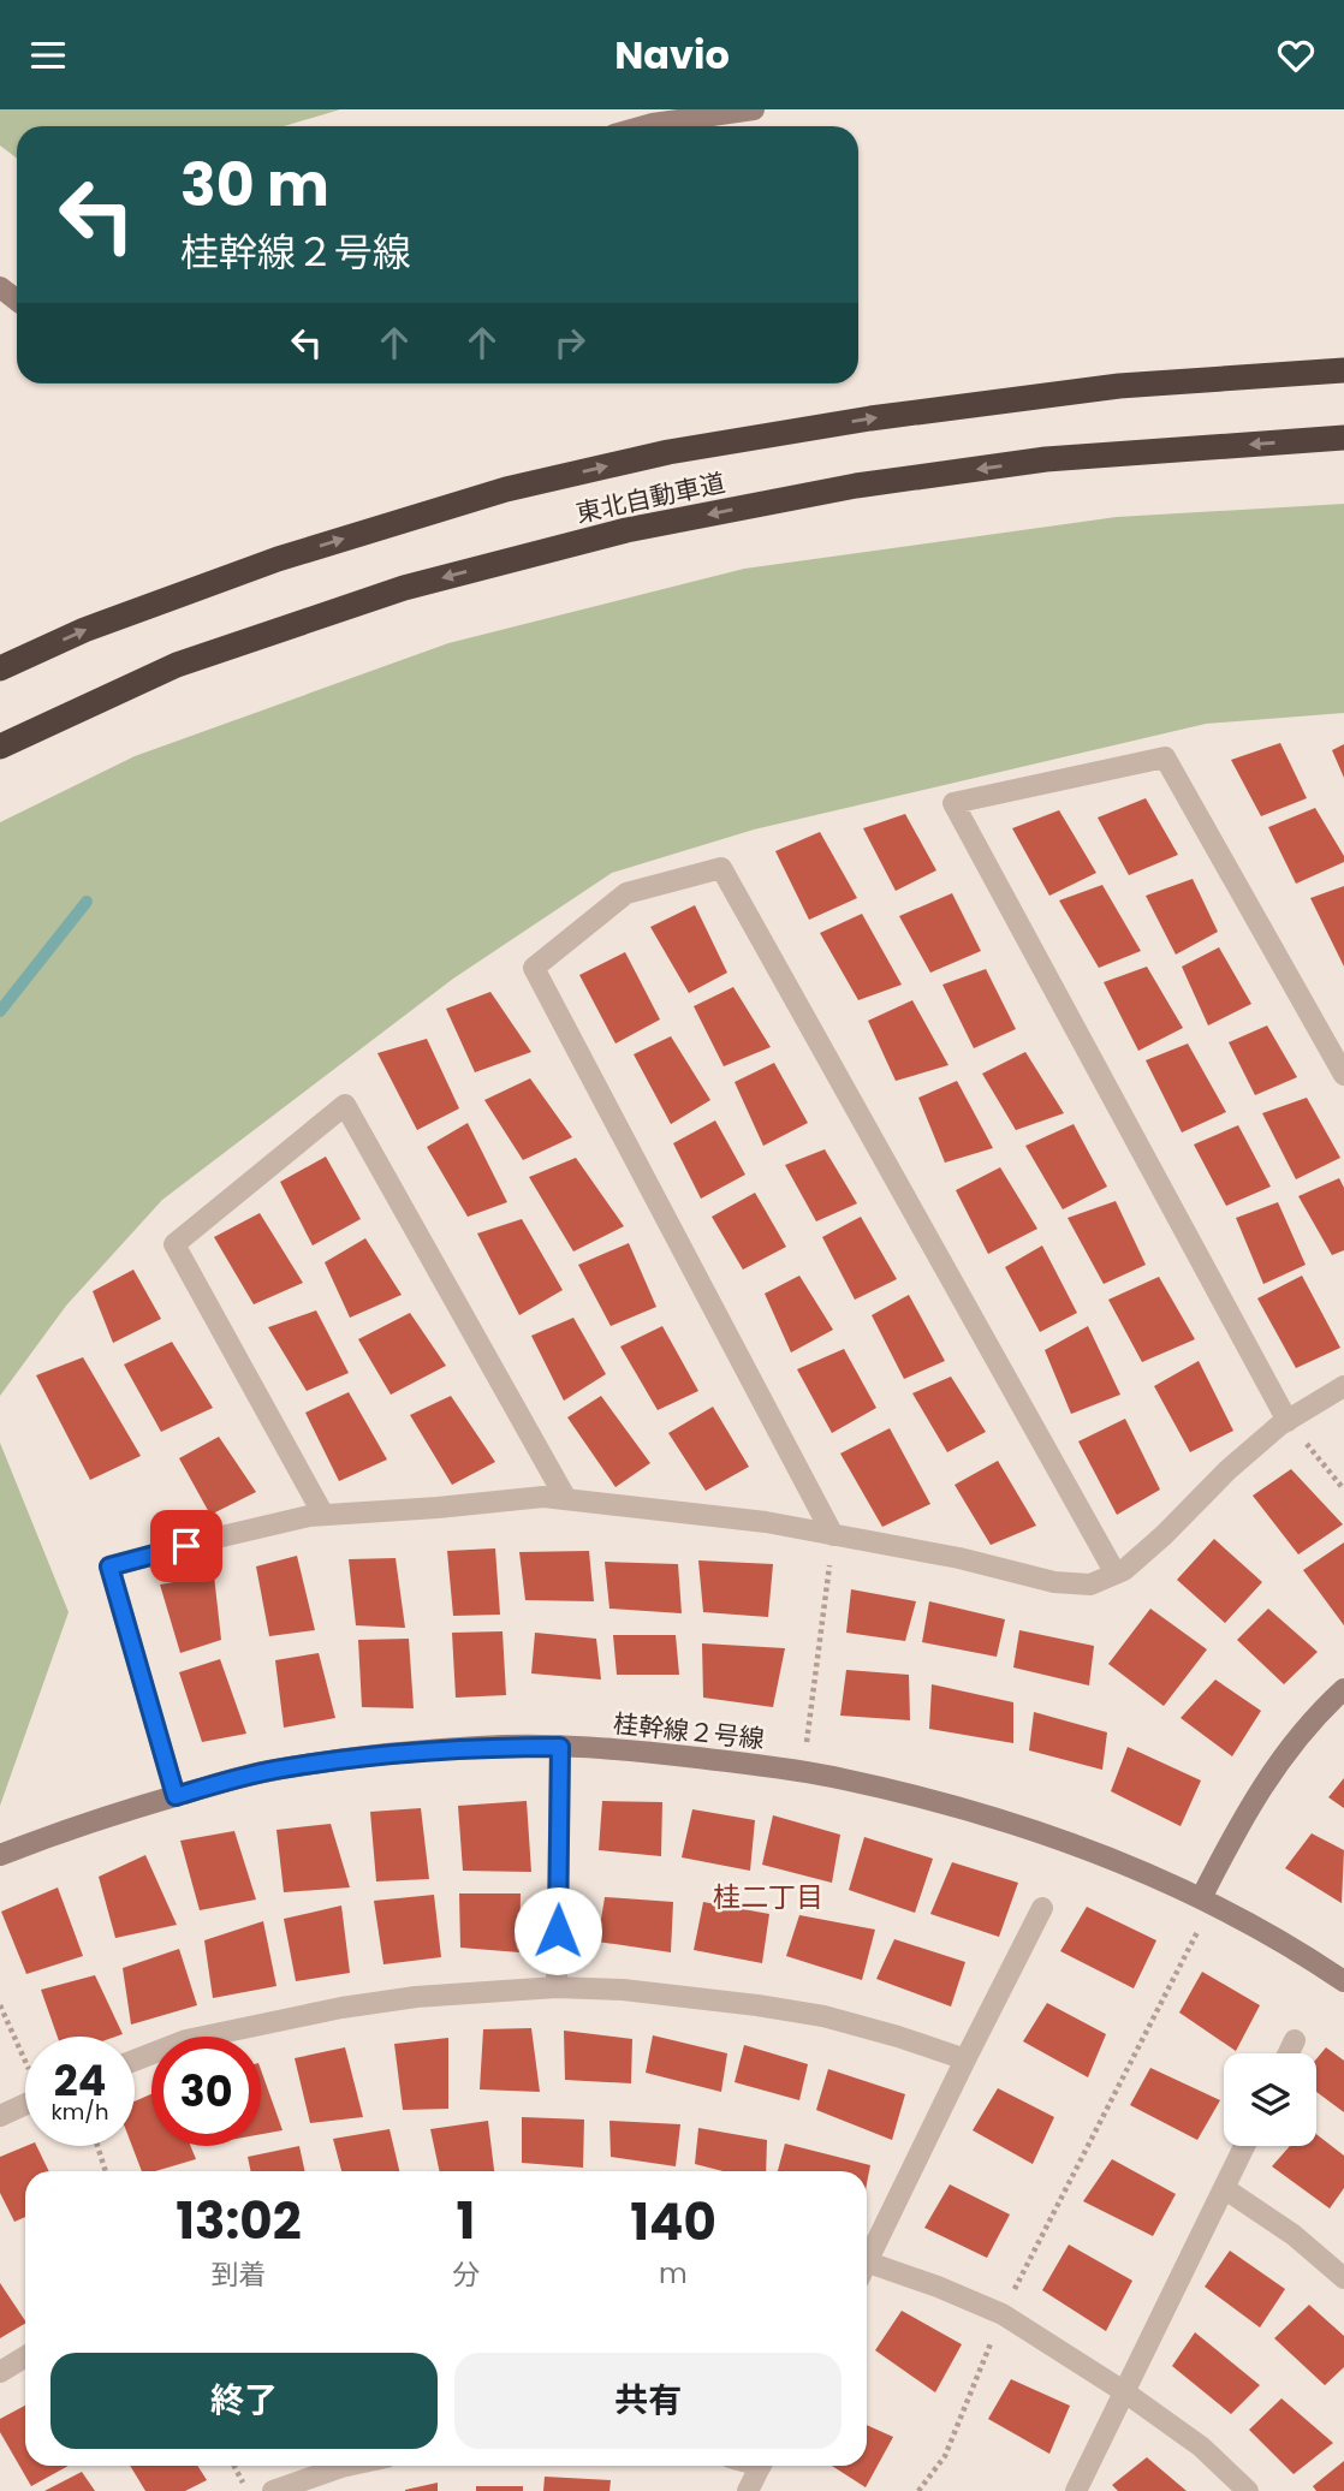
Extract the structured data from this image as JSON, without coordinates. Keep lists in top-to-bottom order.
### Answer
{
  "streets": {
    "highway": ["東北自動車道"],
    "street": ["桂幹線２号線"]
  },
  "districts": ["桂二丁目"],
  "page": {
    "header": "Navio",
    "turn": ["30 m", "桂幹線２号線"],
    "speed": "24 km/h",
    "limit": "30",
    "eta": [
      "13:02",
      "到着",
      "1",
      "分",
      "140",
      "m"
    ],
    "buttons": ["終了", "共有"]
  }
}
